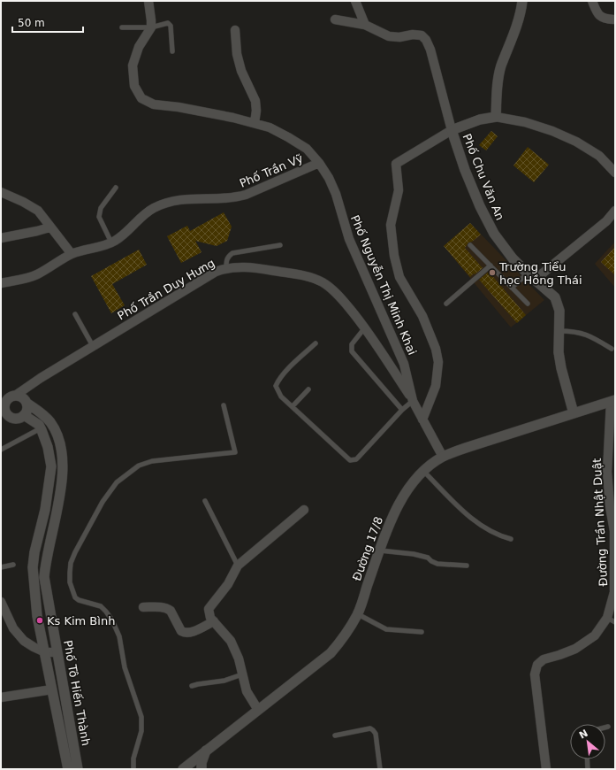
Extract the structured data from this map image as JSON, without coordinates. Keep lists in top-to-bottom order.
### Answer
{
  "streets": {
    "street": [
      "Phố Trần Vỹ",
      "Phố Chu Văn An",
      "Phố Nguyễn Thị Minh Khai",
      "Phố Trần Duy Hưng",
      "Đường Trần Nhật Duật",
      "Đường 17/8",
      "Phố Tô Hiến Thành"
    ]
  },
  "crossings": [
    ["Phố Trần Vỹ", "Phố Nguyễn Thị Minh Khai"],
    ["Phố Chu Văn An", "Đường 17/8"],
    ["Phố Nguyễn Thị Minh Khai", "Phố Trần Duy Hưng"],
    ["Phố Nguyễn Thị Minh Khai", "Đường 17/8"],
    ["Phố Trần Duy Hưng", "Phố Tô Hiến Thành"],
    ["Đường Trần Nhật Duật", "Đường 17/8"]
  ],
  "places": ["Trường Tiểu học Hồng Thái", "Ks Kim Bình"],
  "scale_bar": "50 m",
  "north": "top left"
}
